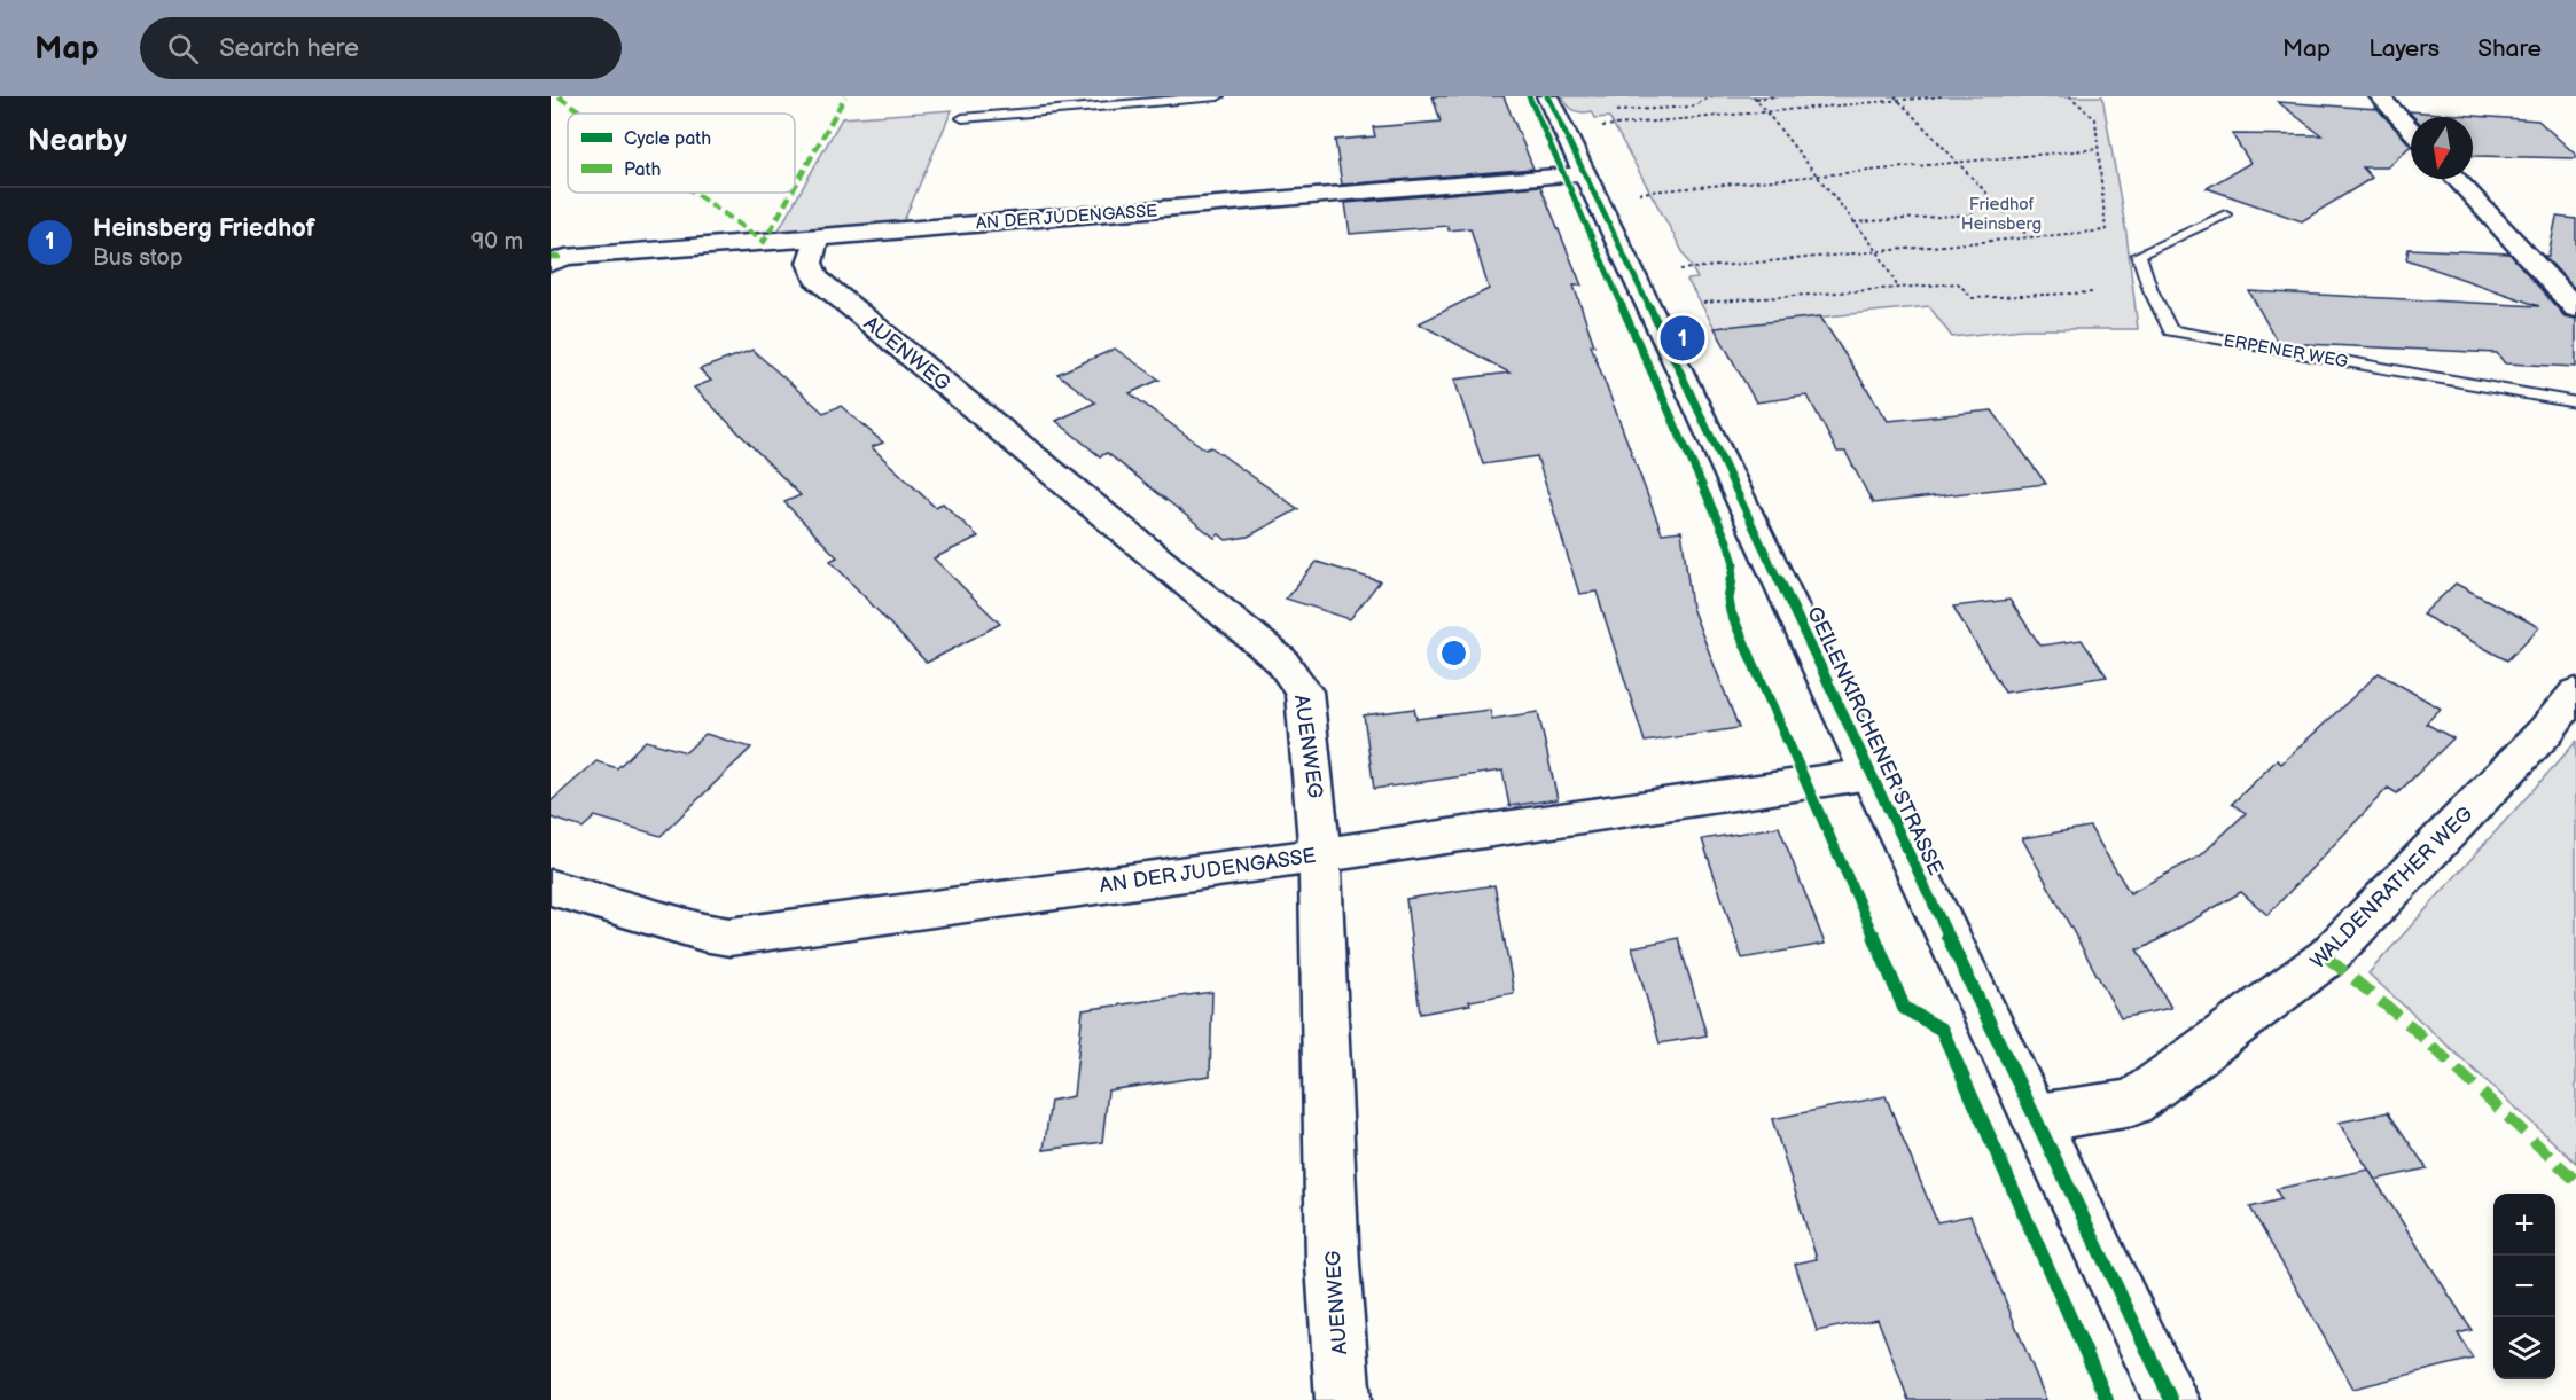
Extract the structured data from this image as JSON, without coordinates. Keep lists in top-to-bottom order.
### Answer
{
  "streets": {
    "street": [
      "AN DER JUDENGASSE",
      "AUENWEG",
      "GEILENKIRCHENER STRASSE",
      "WALDENRATHER WEG"
    ],
    "lane": ["ERPENER WEG"]
  },
  "crossings": [
    ["AN DER JUDENGASSE", "AUENWEG"],
    ["AN DER JUDENGASSE", "GEILENKIRCHENER STRASSE"],
    ["GEILENKIRCHENER STRASSE", "WALDENRATHER WEG"]
  ],
  "parks": ["Friedhof Heinsberg"],
  "legend": ["Cycle path", "Path"],
  "north": "bottom",
  "page": {
    "header": "Map",
    "search": "Search here",
    "nav": ["Map", "Layers", "Share"],
    "heading": "Nearby",
    "list": [
      {
        "mark": "1",
        "name": "Heinsberg Friedhof",
        "note": "Bus stop",
        "value": "90 m"
      }
    ],
    "pins": "1",
    "map_buttons": ["+", "−"]
  }
}
